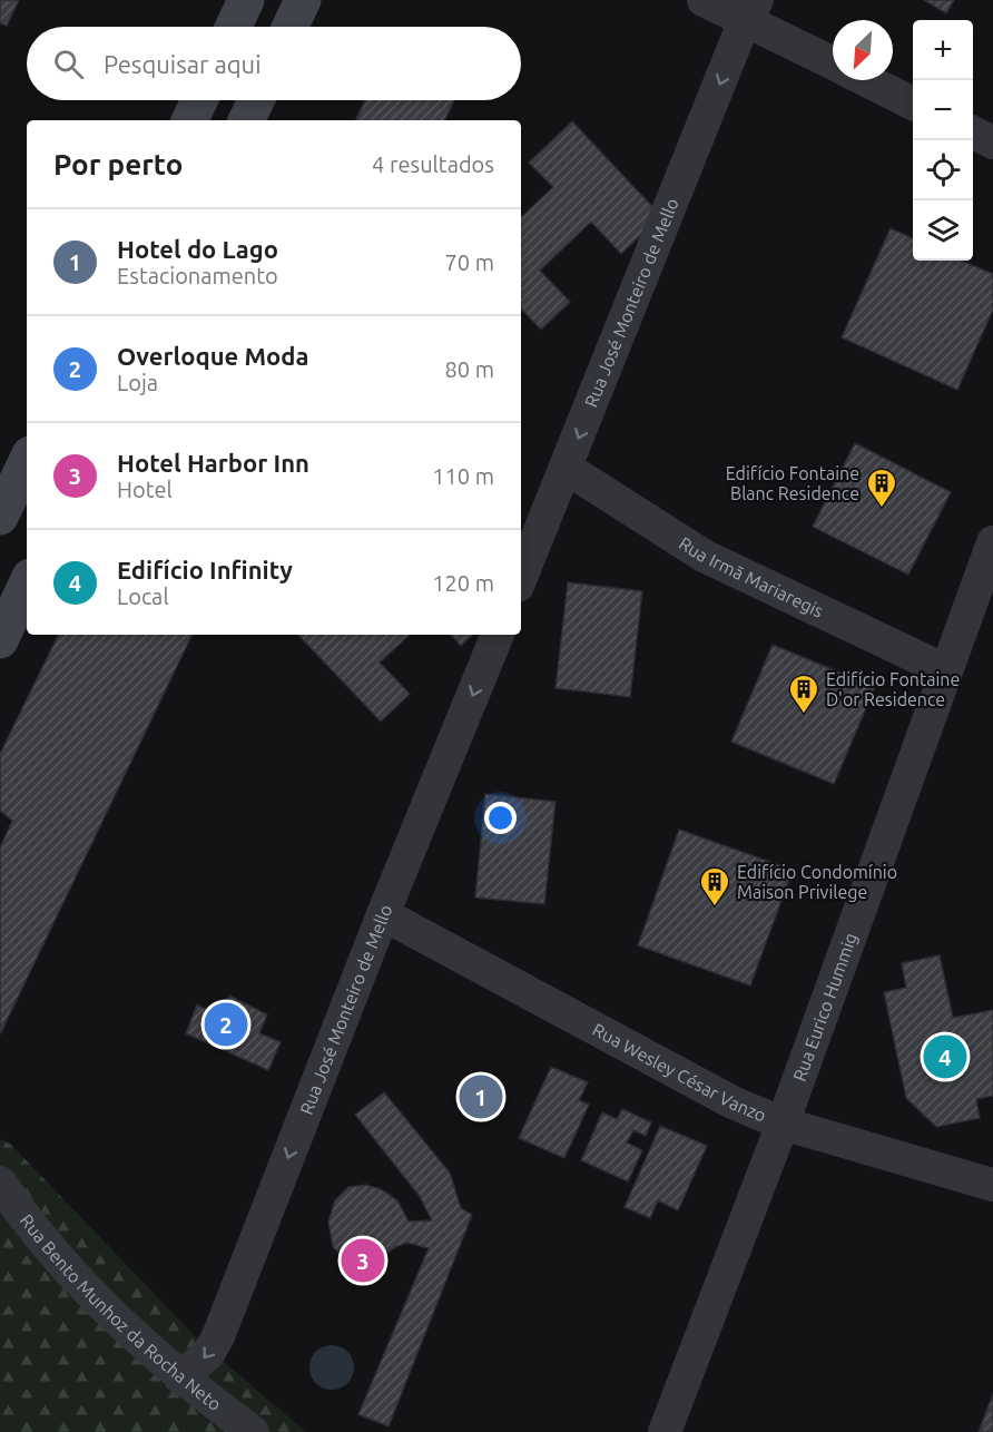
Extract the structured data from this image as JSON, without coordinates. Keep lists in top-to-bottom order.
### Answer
{
  "streets": {
    "street": [
      "Rua José Monteiro de Mello",
      "Rua Irmã Mariaregis",
      "Rua Eurico Hummig",
      "Rua Wesley César Vanzo",
      "Rua Bento Munhoz da Rocha Neto"
    ]
  },
  "crossings": [
    ["Rua José Monteiro de Mello", "Rua Irmã Mariaregis"],
    ["Rua José Monteiro de Mello", "Rua Wesley César Vanzo"],
    ["Rua José Monteiro de Mello", "Rua Bento Munhoz da Rocha Neto"],
    ["Rua Irmã Mariaregis", "Rua Eurico Hummig"],
    ["Rua Eurico Hummig", "Rua Wesley César Vanzo"]
  ],
  "one_way": ["Rua José Monteiro de Mello"],
  "places": {
    "building": ["Edifício Fontaine Blanc Residence", "Edifício Fontaine D'or Residence", "Edifício Condomínio Maison Privilege"]
  },
  "north": "bottom left",
  "page": {
    "map_buttons": ["+", "−"],
    "search": "Pesquisar aqui",
    "heading": ["Por perto", "4 resultados"],
    "list": [
      {
        "mark": "1",
        "name": "Hotel do Lago",
        "note": "Estacionamento",
        "value": "70 m"
      },
      {
        "mark": "2",
        "name": "Overloque Moda",
        "note": "Loja",
        "value": "80 m"
      },
      {
        "mark": "3",
        "name": "Hotel Harbor Inn",
        "note": "Hotel",
        "value": "110 m"
      },
      {
        "mark": "4",
        "name": "Edifício Infinity",
        "note": "Local",
        "value": "120 m"
      }
    ],
    "pins": [
      "2",
      "4",
      "1",
      "3"
    ]
  }
}
